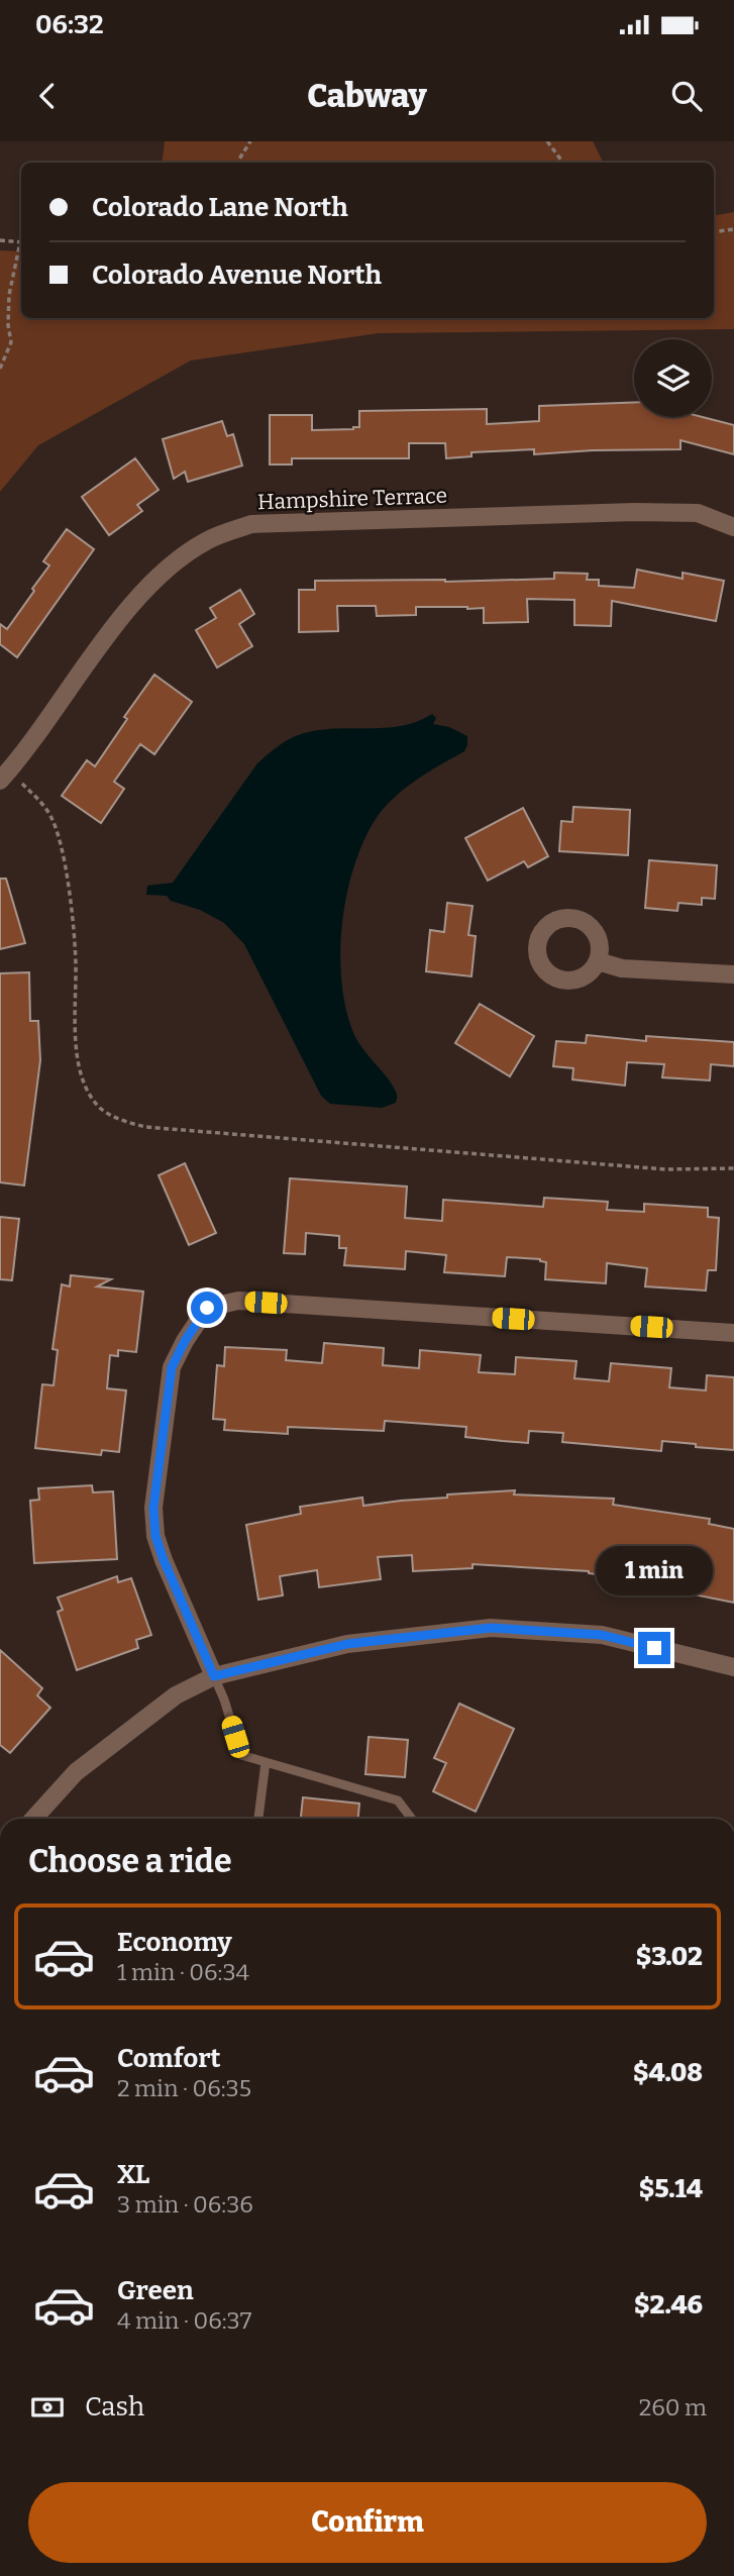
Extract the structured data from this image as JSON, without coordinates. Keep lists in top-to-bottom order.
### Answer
{
  "streets": {
    "street": ["Hampshire Terrace"]
  },
  "page": {
    "status": "06:32",
    "header": "Cabway",
    "banner": ["Colorado Lane North", "Colorado Avenue North"],
    "bubble": "1 min",
    "heading": "Choose a ride",
    "list": [
      {
        "name": "Economy",
        "note": "1 min · 06:34",
        "value": "$3.02"
      },
      {
        "name": "Comfort",
        "note": "2 min · 06:35",
        "value": "$4.08"
      },
      {
        "name": "XL",
        "note": "3 min · 06:36",
        "value": "$5.14"
      },
      {
        "name": "Green",
        "note": "4 min · 06:37",
        "value": "$2.46"
      }
    ],
    "pay": ["Cash", "260 m"],
    "buttons": "Confirm"
  }
}
